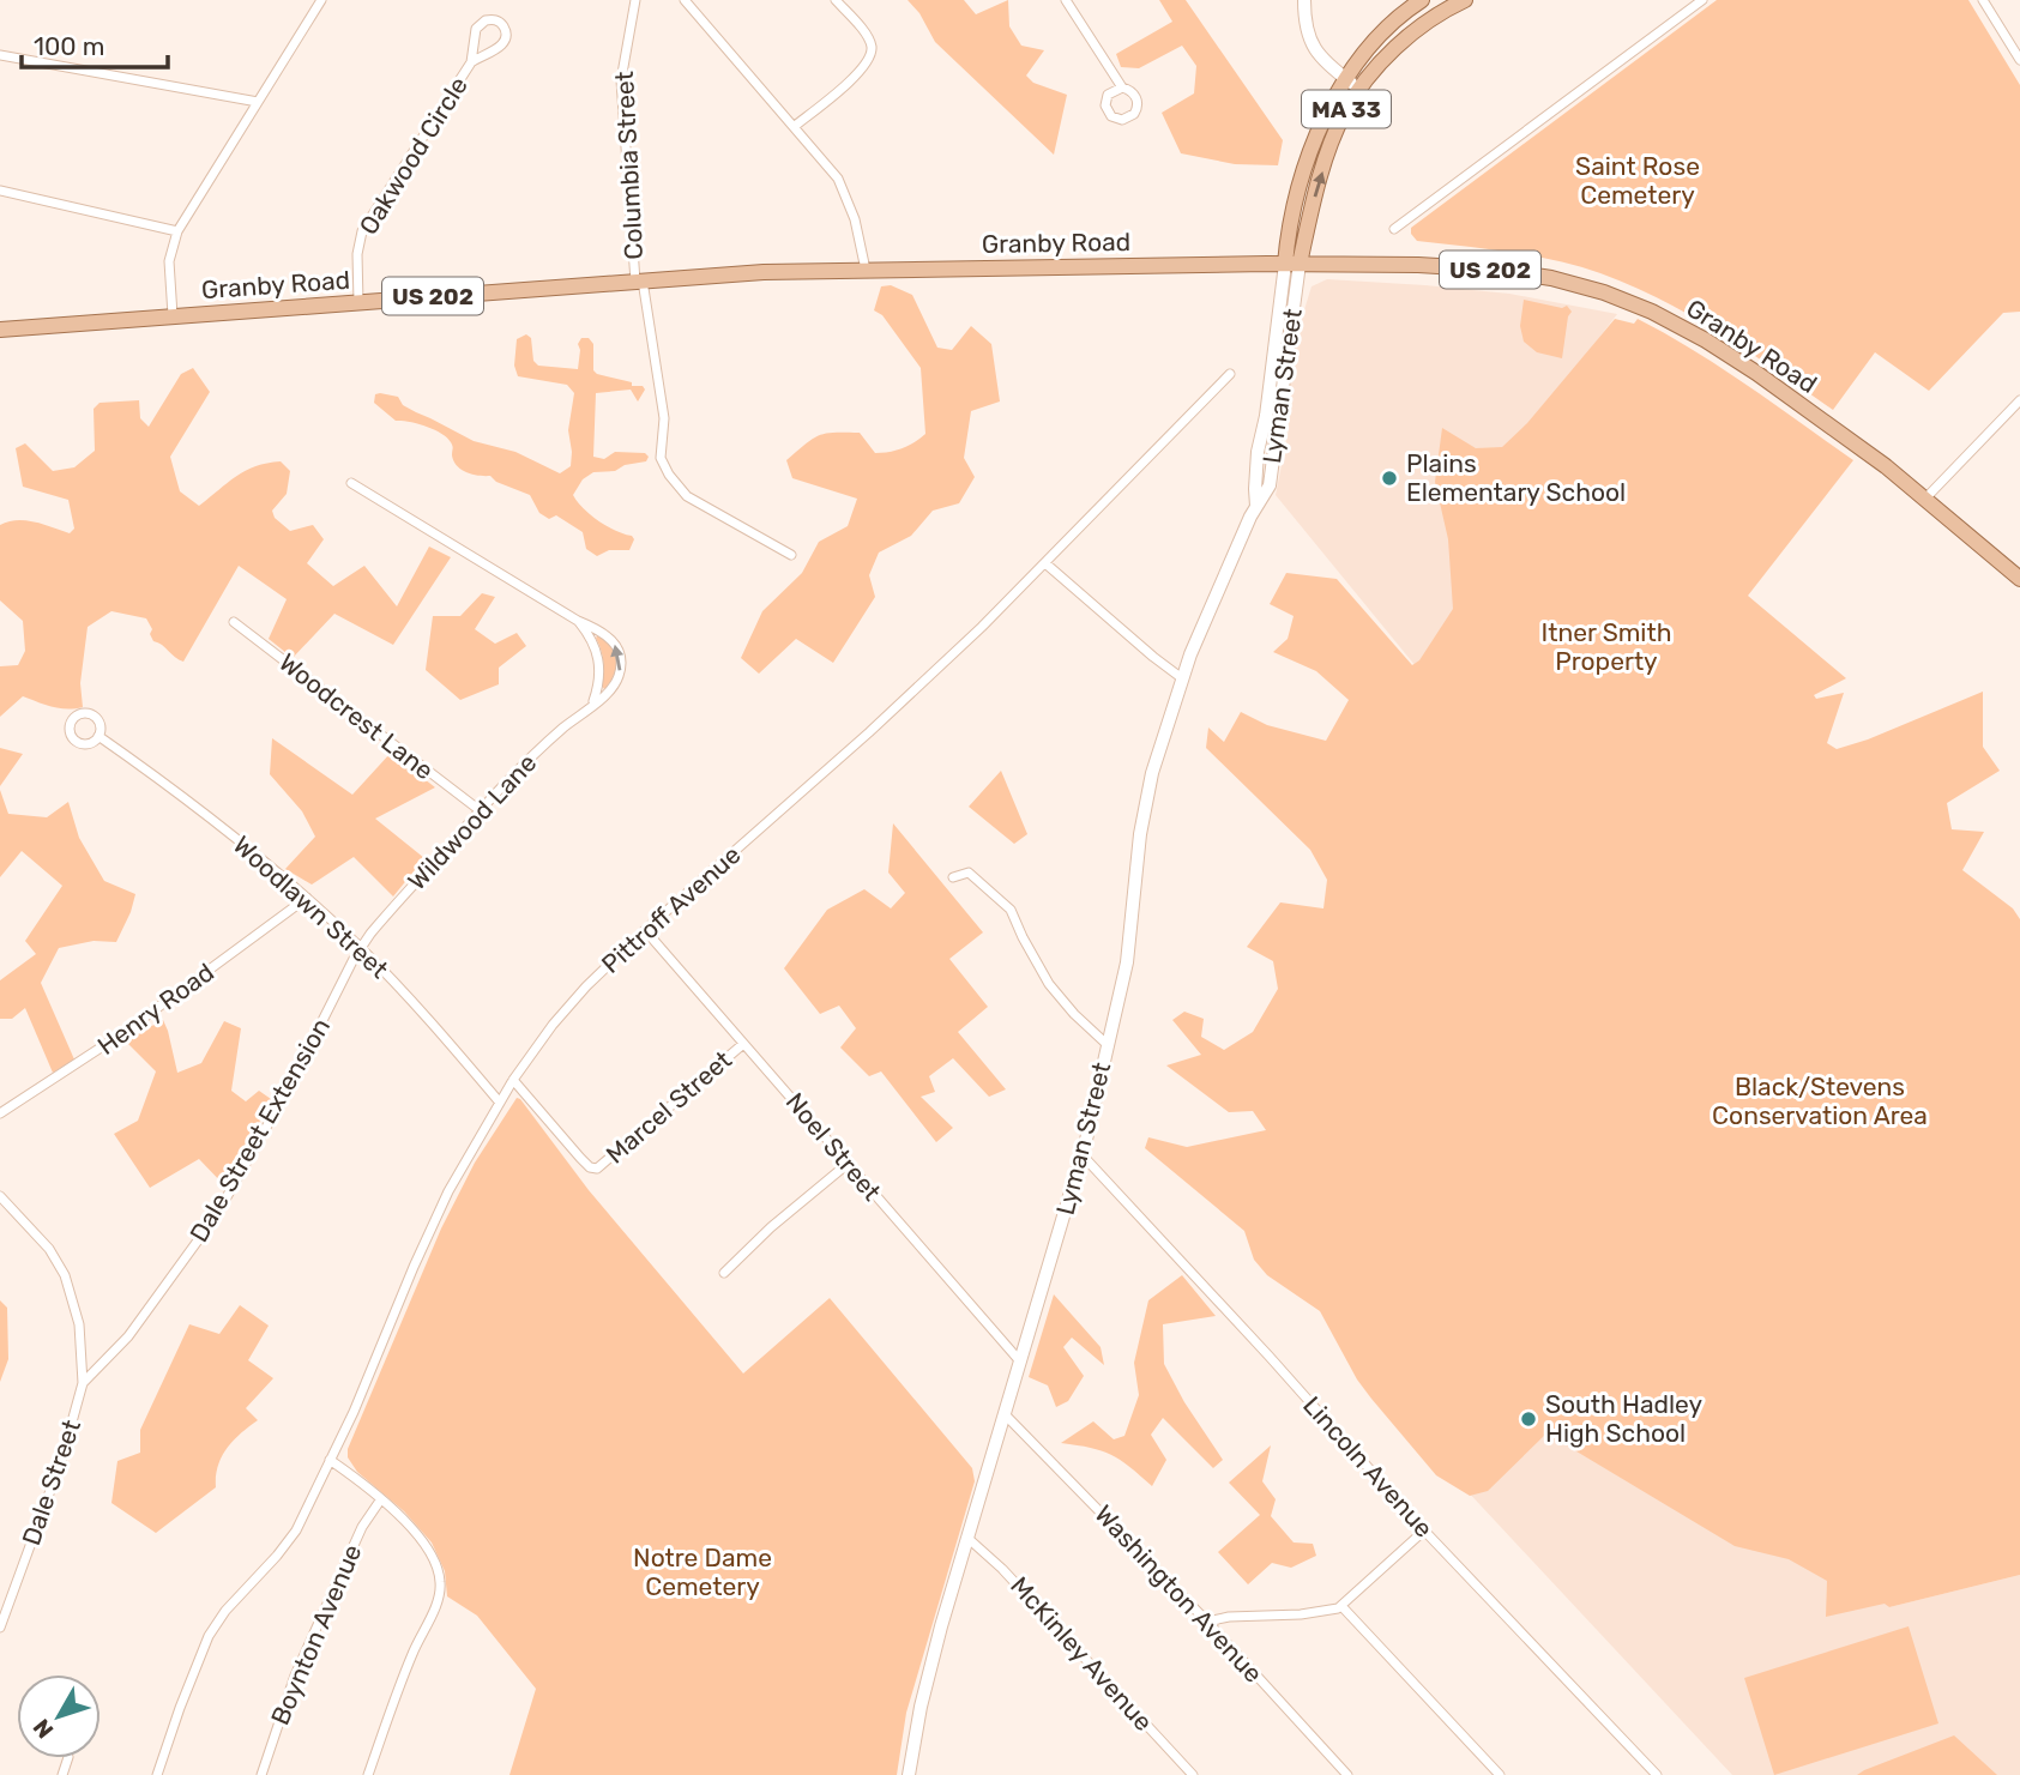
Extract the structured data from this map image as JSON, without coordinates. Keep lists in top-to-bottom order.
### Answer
{
  "streets": {
    "main road": [
      "MA 33",
      "Granby Road",
      "US 202",
      "Lyman Street"
    ],
    "street": [
      "Oakwood Circle",
      "Columbia Street",
      "Woodcrest Lane",
      "Wildwood Lane",
      "Woodlawn Street",
      "Pittroff Avenue",
      "Henry Road",
      "Marcel Street",
      "Dale Street Extension",
      "Noel Street",
      "Lincoln Avenue",
      "Dale Street",
      "Washington Avenue",
      "Boynton Avenue",
      "McKinley Avenue"
    ]
  },
  "crossings": [
    ["MA 33", "Granby Road"],
    ["MA 33", "Lyman Street"],
    ["Oakwood Circle", "Granby Road"],
    ["Columbia Street", "Granby Road"],
    ["Granby Road", "Lyman Street"],
    ["Lyman Street", "Noel Street"],
    ["Lyman Street", "Lincoln Avenue"],
    ["Lyman Street", "Washington Avenue"],
    ["Lyman Street", "McKinley Avenue"],
    ["Woodcrest Lane", "Wildwood Lane"],
    ["Wildwood Lane", "Woodlawn Street"],
    ["Wildwood Lane", "Dale Street Extension"],
    ["Woodlawn Street", "Pittroff Avenue"],
    ["Woodlawn Street", "Henry Road"],
    ["Woodlawn Street", "Dale Street Extension"],
    ["Pittroff Avenue", "Marcel Street"],
    ["Pittroff Avenue", "Noel Street"],
    ["Marcel Street", "Noel Street"],
    ["Dale Street Extension", "Dale Street"]
  ],
  "parks": [
    "Saint Rose Cemetery",
    "Itner Smith Property",
    "Black/Stevens Conservation Area",
    "Notre Dame Cemetery"
  ],
  "places": ["Plains Elementary School", "South Hadley High School"],
  "scale_bar": "100 m",
  "north": "bottom left"
}
